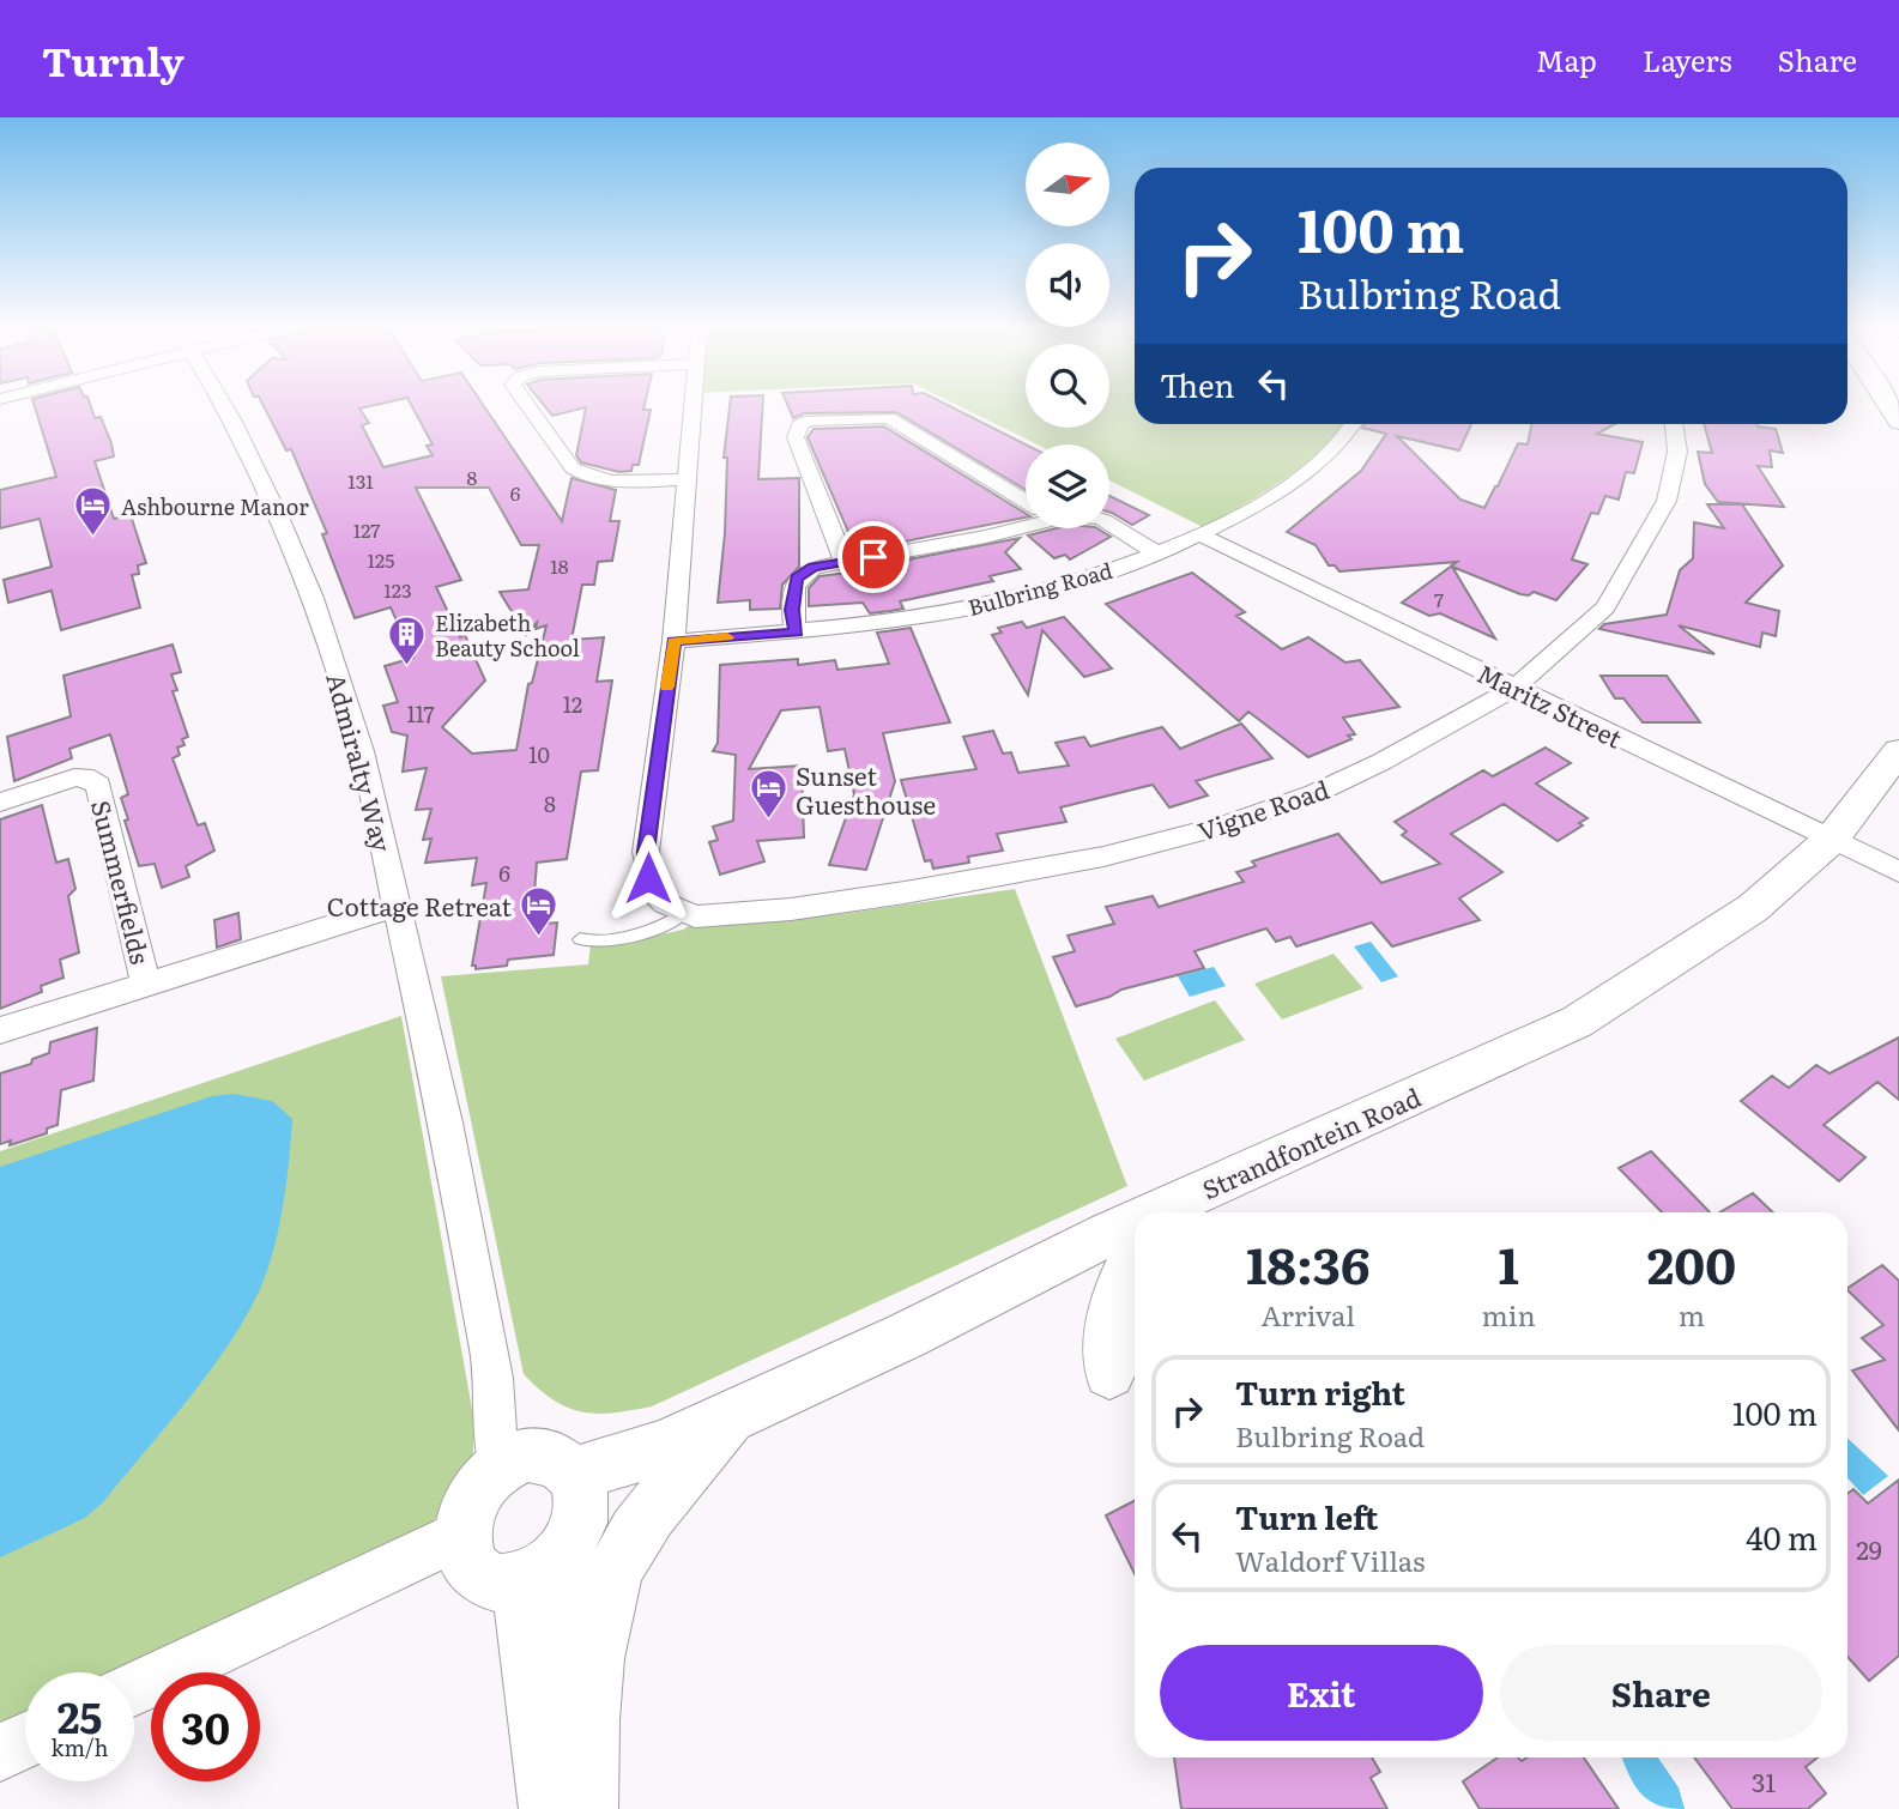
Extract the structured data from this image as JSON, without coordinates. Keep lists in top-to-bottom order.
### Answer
{
  "streets": {
    "main road": ["Strandfontein Road"],
    "street": [
      "Bulbring Road",
      "Maritz Street",
      "Admiralty Way",
      "Vigne Road",
      "Summerfields"
    ]
  },
  "crossings": [
    ["Bulbring Road", "Maritz Street"],
    ["Maritz Street", "Vigne Road"],
    ["Maritz Street", "Strandfontein Road"],
    ["Admiralty Way", "Summerfields"],
    ["Admiralty Way", "Strandfontein Road"]
  ],
  "places": {
    "hotel": ["Ashbourne Manor", "Sunset Guesthouse", "Cottage Retreat"],
    "building": ["Elizabeth Beauty School"]
  },
  "house_numbers": [
    "8",
    "131",
    "6",
    "127",
    "125",
    "18",
    "123",
    "7",
    "12",
    "117",
    "10",
    "8",
    "6",
    "29",
    "31"
  ],
  "north": "right",
  "page": {
    "header": "Turnly",
    "nav": ["Map", "Layers", "Share"],
    "turn": ["100 m", "Bulbring Road"],
    "then": "Then",
    "eta": [
      "18:36",
      "Arrival",
      "1",
      "min",
      "200",
      "m"
    ],
    "list": [
      {
        "name": "Turn right",
        "note": "Bulbring Road",
        "value": "100 m"
      },
      {
        "name": "Turn left",
        "note": "Waldorf Villas",
        "value": "40 m"
      }
    ],
    "buttons": ["Exit", "Share"],
    "speed": "25 km/h",
    "limit": "30"
  }
}
